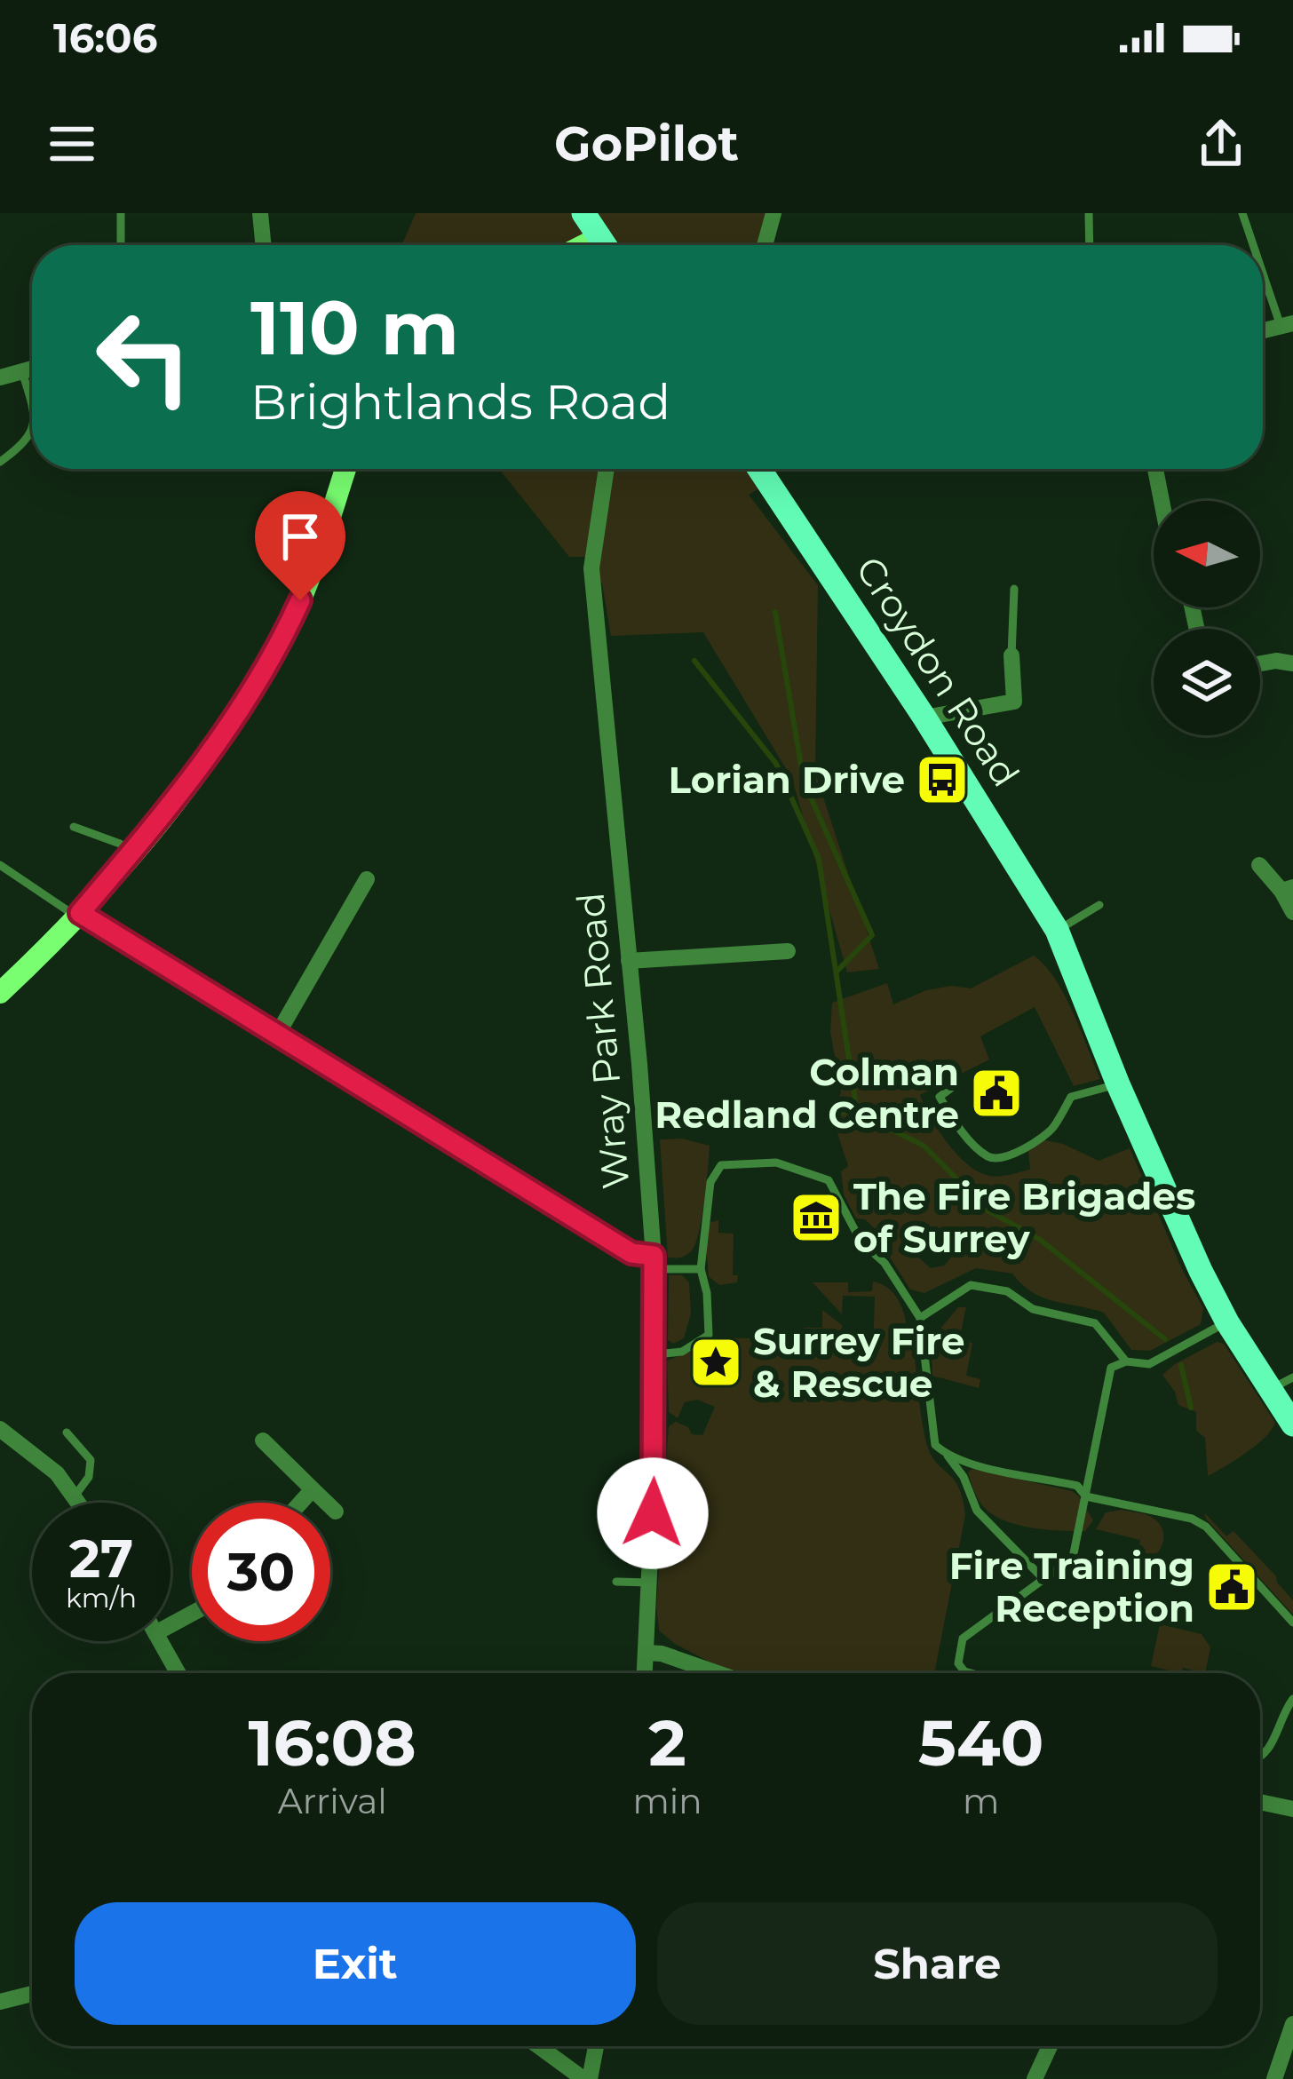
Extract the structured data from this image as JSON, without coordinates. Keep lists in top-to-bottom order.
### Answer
{
  "streets": {
    "main road": ["Croydon Road"],
    "street": ["Wray Park Road"]
  },
  "places": {
    "bus stop": ["Lorian Drive"],
    "public building": ["Colman Redland Centre", "Fire Training Reception"],
    "museum": ["The Fire Brigades of Surrey"],
    "place": ["Surrey Fire & Rescue"]
  },
  "north": "left",
  "page": {
    "status": "16:06",
    "header": "GoPilot",
    "turn": ["110 m", "Brightlands Road"],
    "speed": "27 km/h",
    "limit": "30",
    "eta": [
      "16:08",
      "Arrival",
      "2",
      "min",
      "540",
      "m"
    ],
    "buttons": ["Exit", "Share"]
  }
}
